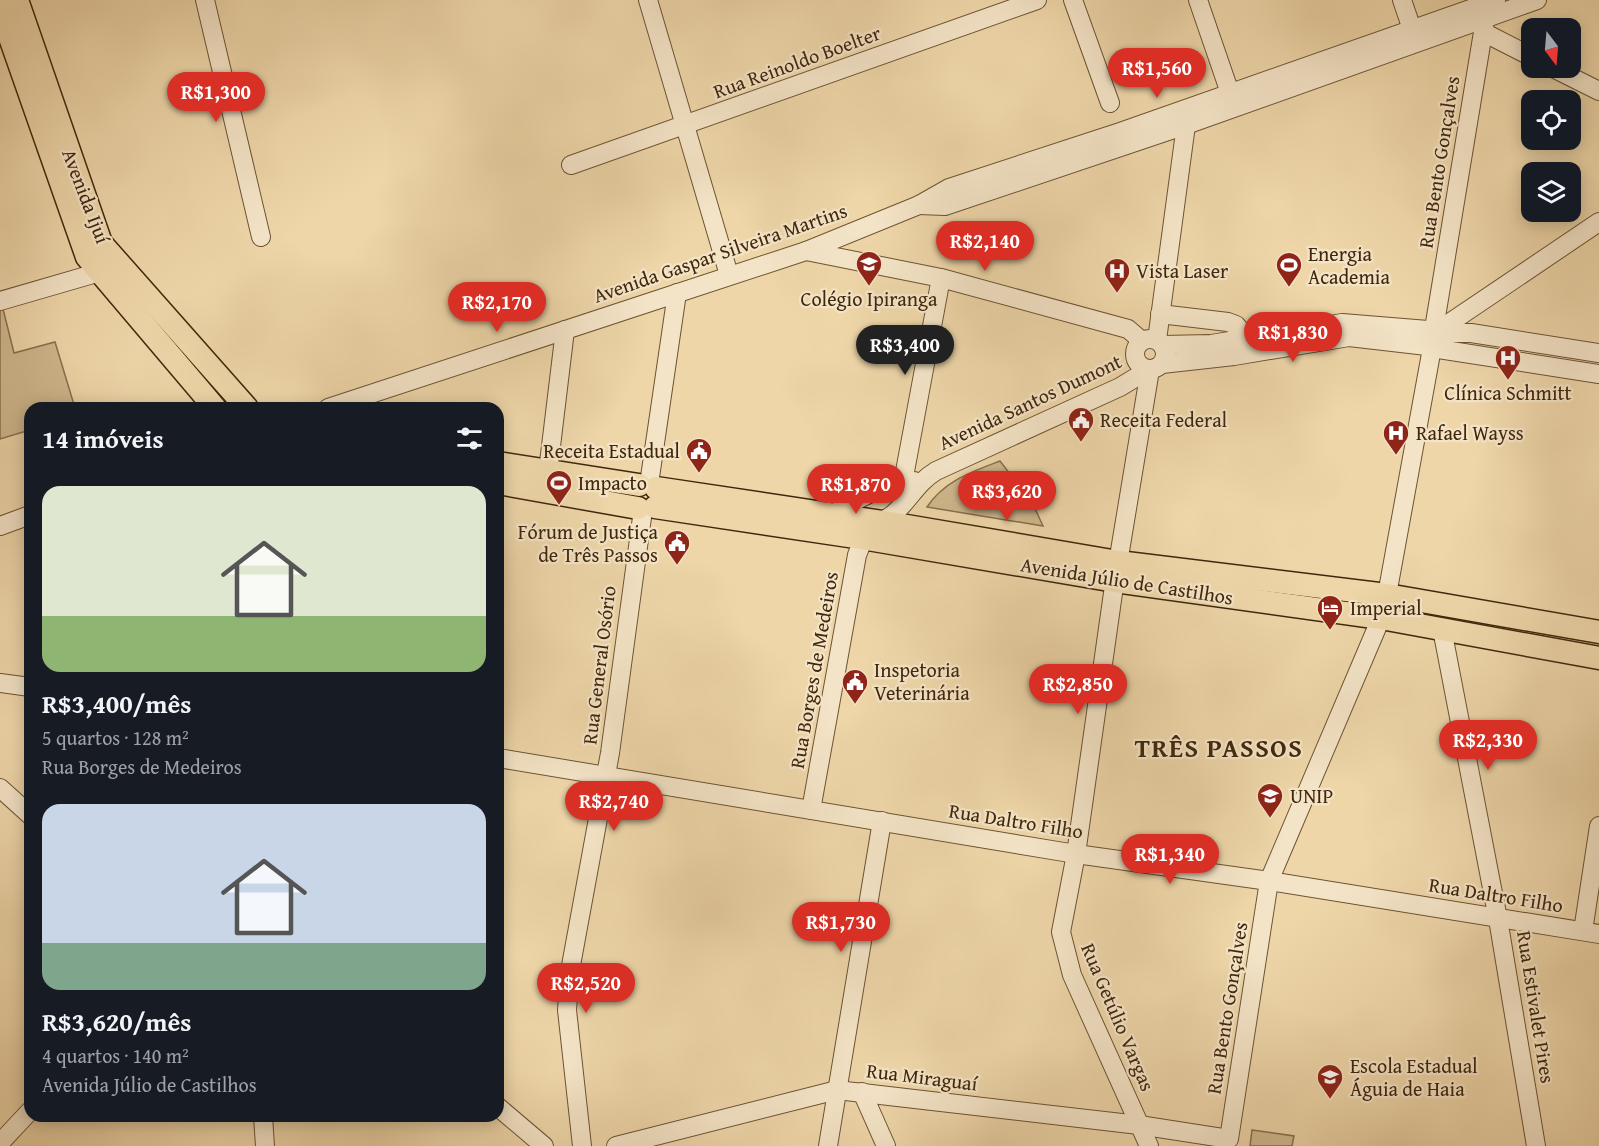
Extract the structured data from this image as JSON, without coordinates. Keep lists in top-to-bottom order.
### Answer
{
  "streets": {
    "main road": ["Avenida Ijuí", "Avenida Júlio de Castilhos"],
    "street": [
      "Rua Reinoldo Boelter",
      "Rua Bento Gonçalves",
      "Avenida Gaspar Silveira Martins",
      "Avenida Santos Dumont",
      "Rua General Osório",
      "Rua Borges de Medeiros",
      "Rua Daltro Filho",
      "Rua Estivalet Pires",
      "Rua Getúlio Vargas",
      "Rua Miraguaí"
    ]
  },
  "crossings": [
    ["Rua Bento Gonçalves", "Avenida Gaspar Silveira Martins"],
    ["Rua Bento Gonçalves", "Avenida Santos Dumont"],
    ["Rua Bento Gonçalves", "Avenida Júlio de Castilhos"],
    ["Rua Bento Gonçalves", "Rua Daltro Filho"],
    ["Rua Bento Gonçalves", "Rua Miraguaí"],
    ["Avenida Gaspar Silveira Martins", "Rua General Osório"],
    ["Avenida Santos Dumont", "Avenida Júlio de Castilhos"],
    ["Avenida Santos Dumont", "Rua Borges de Medeiros"],
    ["Avenida Santos Dumont", "Rua Getúlio Vargas"],
    ["Avenida Júlio de Castilhos", "Rua General Osório"],
    ["Avenida Júlio de Castilhos", "Rua Borges de Medeiros"],
    ["Avenida Júlio de Castilhos", "Rua Estivalet Pires"],
    ["Avenida Júlio de Castilhos", "Rua Getúlio Vargas"],
    ["Rua General Osório", "Rua Daltro Filho"],
    ["Rua Borges de Medeiros", "Rua Daltro Filho"],
    ["Rua Daltro Filho", "Rua Estivalet Pires"],
    ["Rua Daltro Filho", "Rua Getúlio Vargas"],
    ["Rua Getúlio Vargas", "Rua Miraguaí"]
  ],
  "districts": ["TRÊS PASSOS"],
  "places": {
    "school or university": ["Colégio Ipiranga", "UNIP", "Escola Estadual Águia de Haia"],
    "sports": ["Energia Academia", "Impacto"],
    "hospital": ["Vista Laser", "Clínica Schmitt", "Rafael Wayss"],
    "public building": [
      "Receita Federal",
      "Receita Estadual",
      "Fórum de Justiça de Três Passos",
      "Inspetoria Veterinária"
    ],
    "hotel": ["Imperial"]
  },
  "north": "bottom",
  "page": {
    "price": [
      "R$1,560",
      "R$1,300",
      "R$2,140",
      "R$2,170",
      "R$1,830",
      "R$3,400",
      "R$1,870",
      "R$3,620",
      "R$2,850",
      "R$2,330",
      "R$2,740",
      "R$1,340",
      "R$1,730",
      "R$2,520"
    ],
    "heading": "14 imóveis",
    "list": [
      {
        "name": "R$3,400/mês",
        "note": "5 quartos · 128 m² · Rua Borges de Medeiros"
      },
      {
        "name": "R$3,620/mês",
        "note": "4 quartos · 140 m² · Avenida Júlio de Castilhos"
      }
    ]
  }
}
